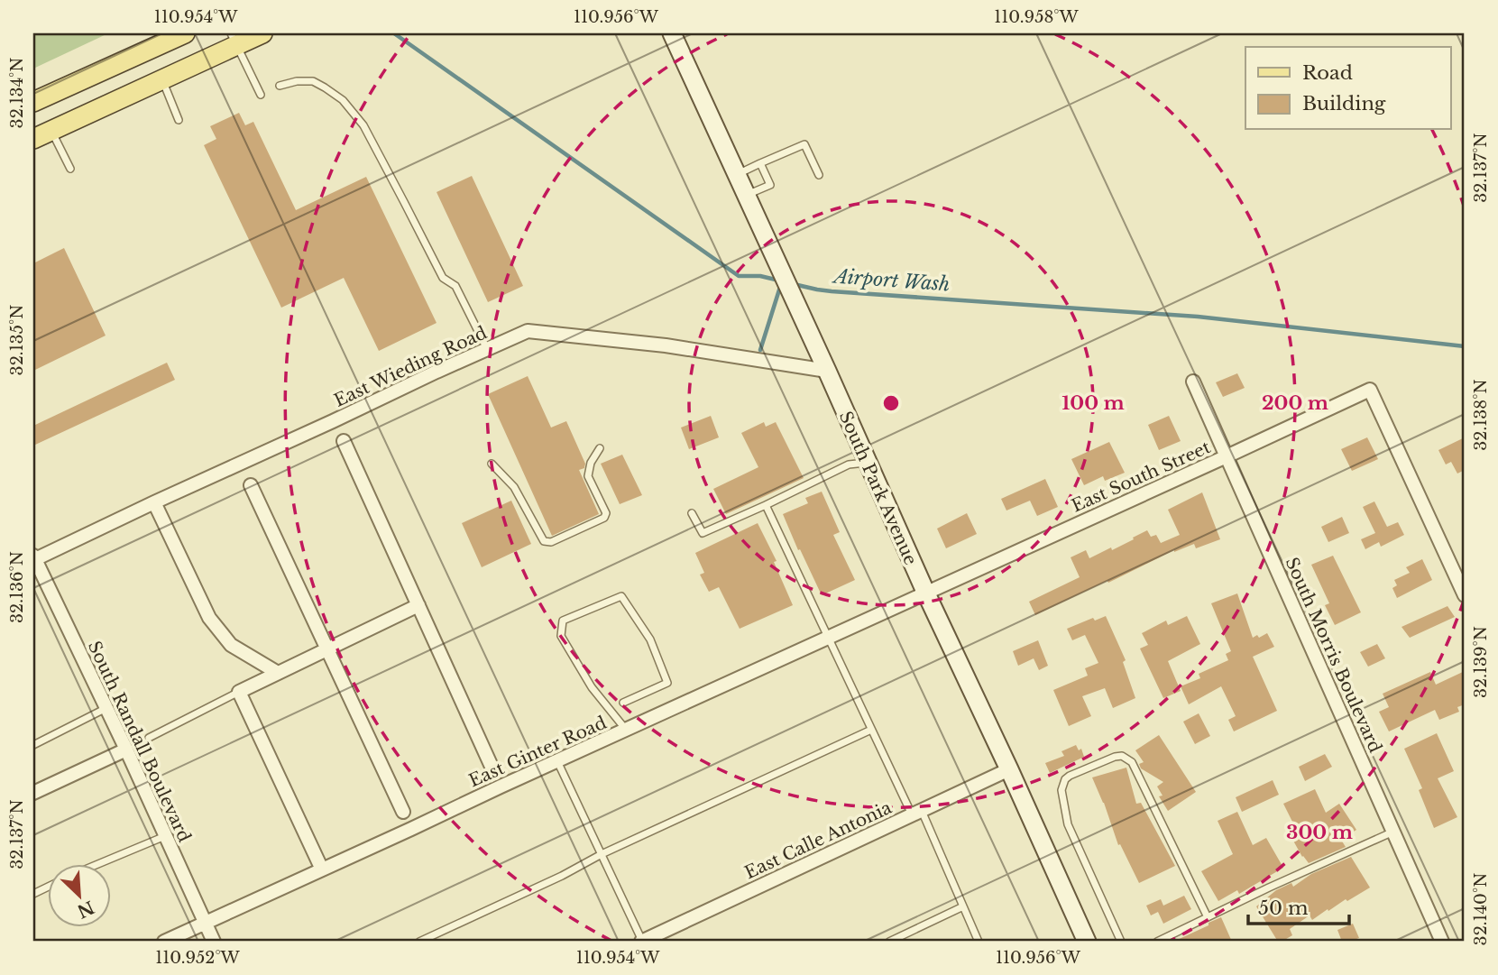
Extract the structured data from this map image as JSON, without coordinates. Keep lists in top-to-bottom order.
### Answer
{
  "streets": {
    "main road": ["South Park Avenue"],
    "street": [
      "East Wieding Road",
      "East South Street",
      "South Morris Boulevard",
      "South Randall Boulevard",
      "East Ginter Road",
      "East Calle Antonia"
    ]
  },
  "crossings": [
    ["East Wieding Road", "South Park Avenue"],
    ["East Wieding Road", "South Randall Boulevard"],
    ["East South Street", "South Park Avenue"],
    ["East South Street", "South Morris Boulevard"],
    ["East South Street", "East Ginter Road"],
    ["South Park Avenue", "East Ginter Road"],
    ["South Park Avenue", "East Calle Antonia"],
    ["South Randall Boulevard", "East Ginter Road"]
  ],
  "water": ["Airport Wash"],
  "legend": ["Road", "Building"],
  "scale_bar": "50 m",
  "north": "bottom right",
  "coordinates": [
    "110.954°W",
    "110.956°W",
    "110.958°W",
    "32.134°N",
    "32.137°N",
    "32.135°N",
    "32.138°N",
    "32.136°N",
    "32.139°N",
    "32.140°N",
    "110.952°W"
  ],
  "rings": ["100 m", "200 m", "300 m"]
}
